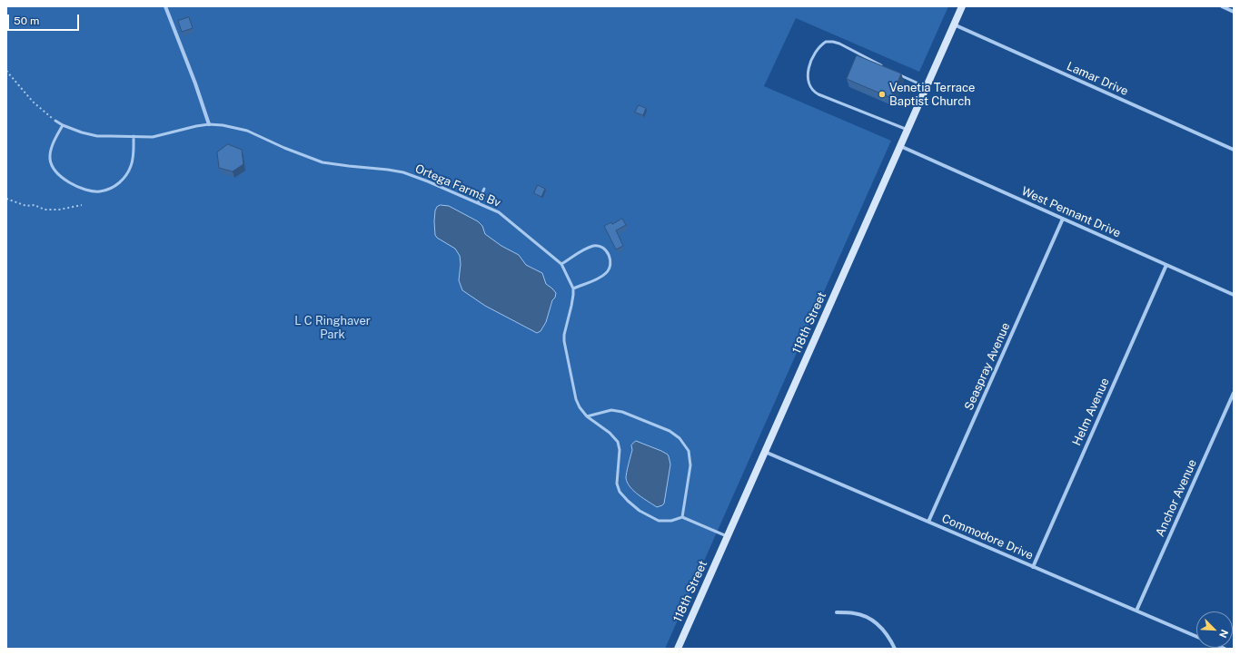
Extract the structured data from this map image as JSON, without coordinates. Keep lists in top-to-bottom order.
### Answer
{
  "streets": {
    "street": [
      "Lamar Drive",
      "West Pennant Drive",
      "118th Street",
      "Seaspray Avenue",
      "Helm Avenue",
      "Anchor Avenue",
      "Commodore Drive"
    ],
    "lane": ["Ortega Farms Bv"]
  },
  "crossings": [
    ["Lamar Drive", "118th Street"],
    ["West Pennant Drive", "118th Street"],
    ["West Pennant Drive", "Seaspray Avenue"],
    ["West Pennant Drive", "Helm Avenue"],
    ["118th Street", "Commodore Drive"],
    ["Seaspray Avenue", "Commodore Drive"],
    ["Helm Avenue", "Commodore Drive"],
    ["Anchor Avenue", "Commodore Drive"]
  ],
  "parks": ["L C Ringhaver Park"],
  "places": ["Venetia Terrace Baptist Church"],
  "scale_bar": "50 m",
  "north": "bottom right"
}
